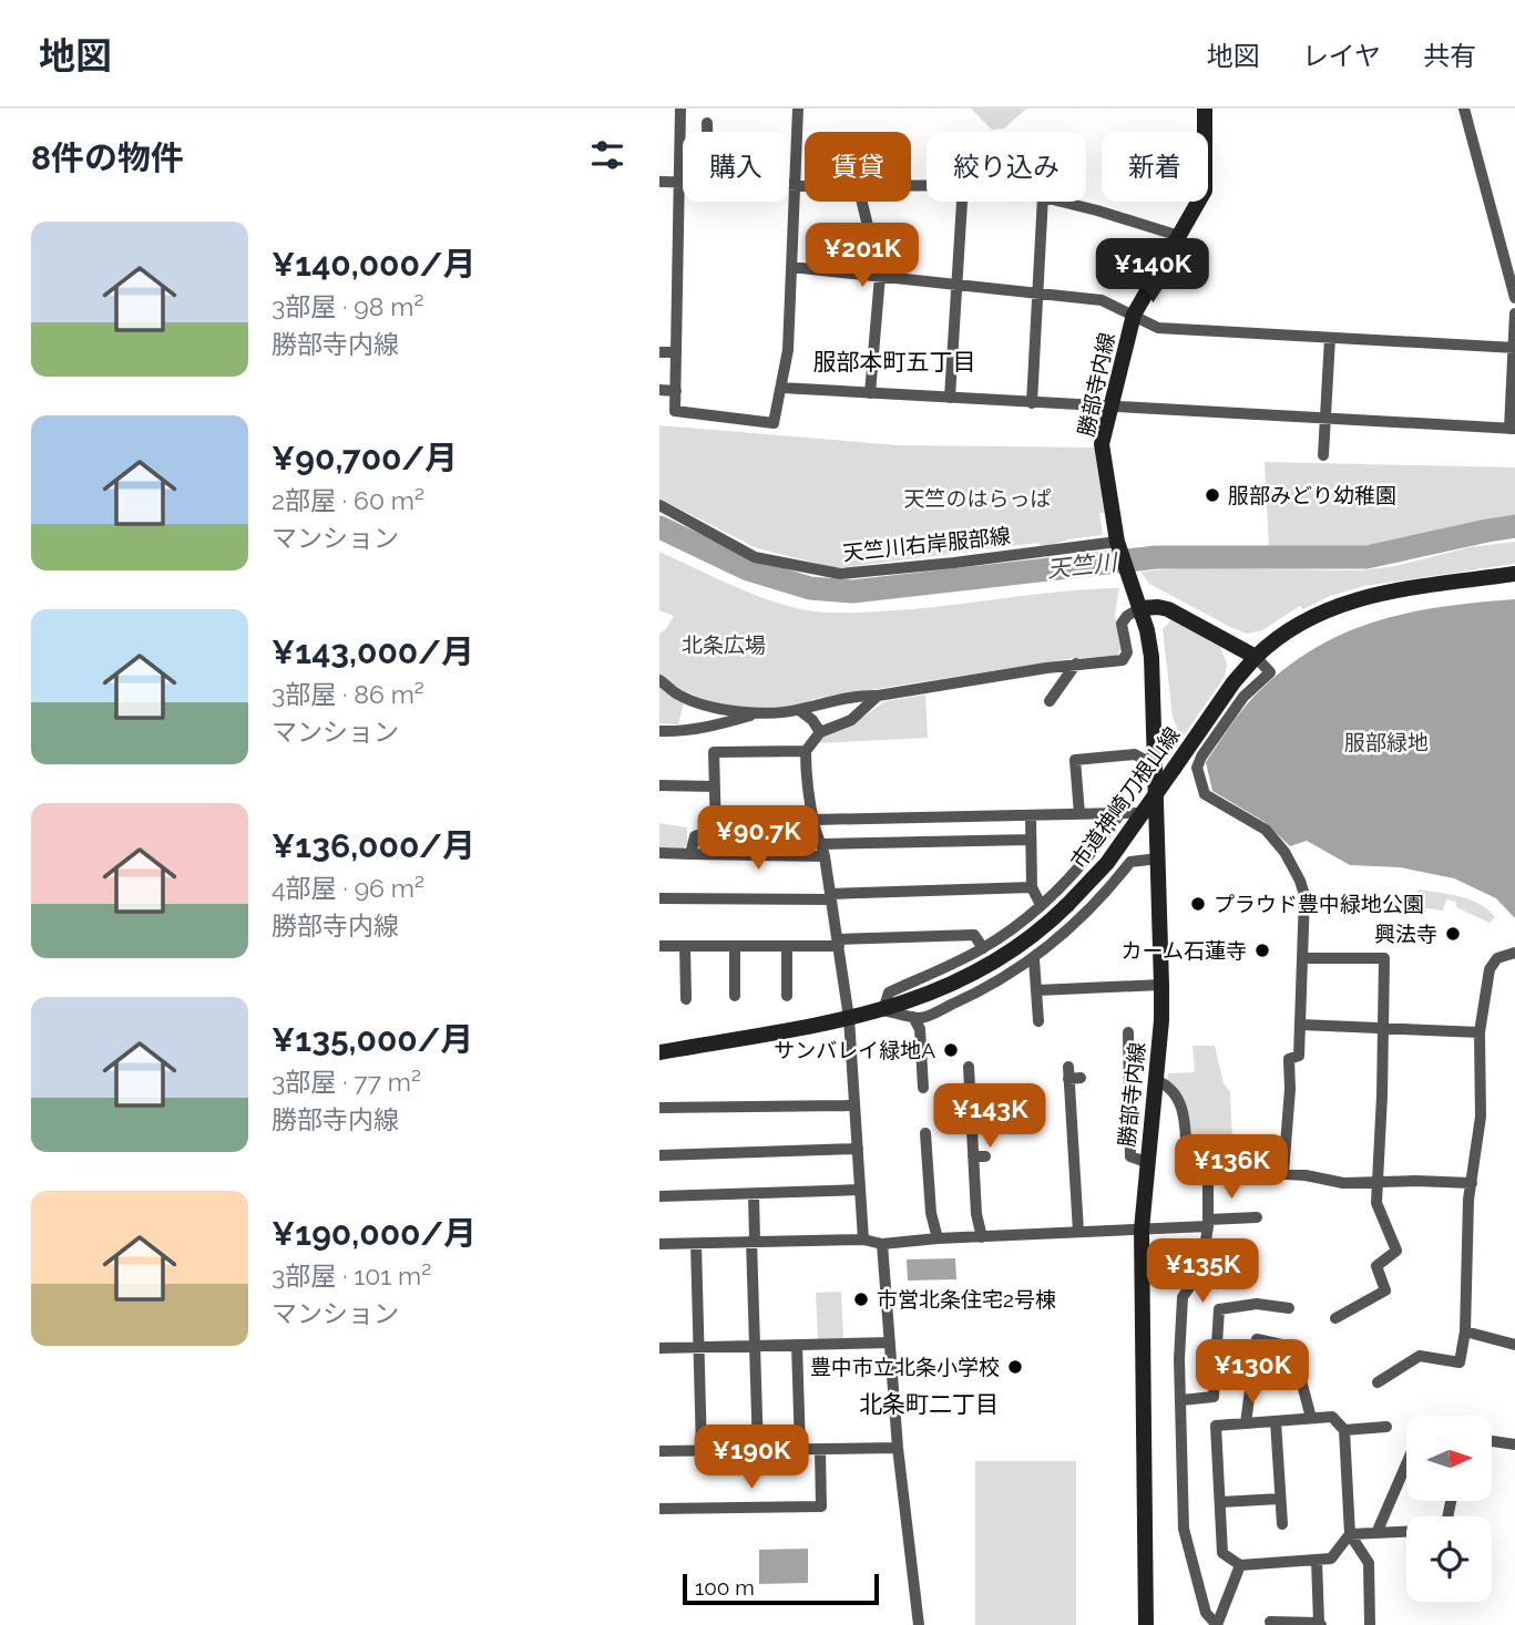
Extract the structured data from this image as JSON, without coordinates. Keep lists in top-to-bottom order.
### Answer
{
  "streets": {
    "street": ["勝部寺内線", "天竺川右岸服部線", "市道神崎刀根山線"]
  },
  "crossings": [
    ["勝部寺内線", "天竺川右岸服部線"]
  ],
  "districts": ["服部本町五丁目", "北条町二丁目"],
  "water": ["天竺川"],
  "parks": ["天竺のはらっぱ", "北条広場", "服部緑地"],
  "places": [
    "服部みどり幼稚園",
    "プラウド豊中緑地公園",
    "興法寺",
    "カーム石蓮寺",
    "サンバレイ緑地A",
    "市営北条住宅2号棟",
    "豊中市立北条小学校"
  ],
  "scale_bar": "100 m",
  "north": "right",
  "page": {
    "header": "地図",
    "nav": ["地図", "レイヤ", "共有"],
    "heading": "8件の物件",
    "chip": [
      "購入",
      "賃貸",
      "絞り込み",
      "新着"
    ],
    "list": [
      {
        "name": "¥140,000/月",
        "note": "3部屋 · 98 m² · 勝部寺内線"
      },
      {
        "name": "¥90,700/月",
        "note": "2部屋 · 60 m² · マンション"
      },
      {
        "name": "¥143,000/月",
        "note": "3部屋 · 86 m² · マンション"
      },
      {
        "name": "¥136,000/月",
        "note": "4部屋 · 96 m² · 勝部寺内線"
      },
      {
        "name": "¥135,000/月",
        "note": "3部屋 · 77 m² · 勝部寺内線"
      },
      {
        "name": "¥190,000/月",
        "note": "3部屋 · 101 m² · マンション"
      }
    ],
    "price": [
      "¥201K",
      "¥140K",
      "¥90.7K",
      "¥143K",
      "¥136K",
      "¥135K",
      "¥130K",
      "¥190K"
    ],
    "scale": "100 m"
  }
}
